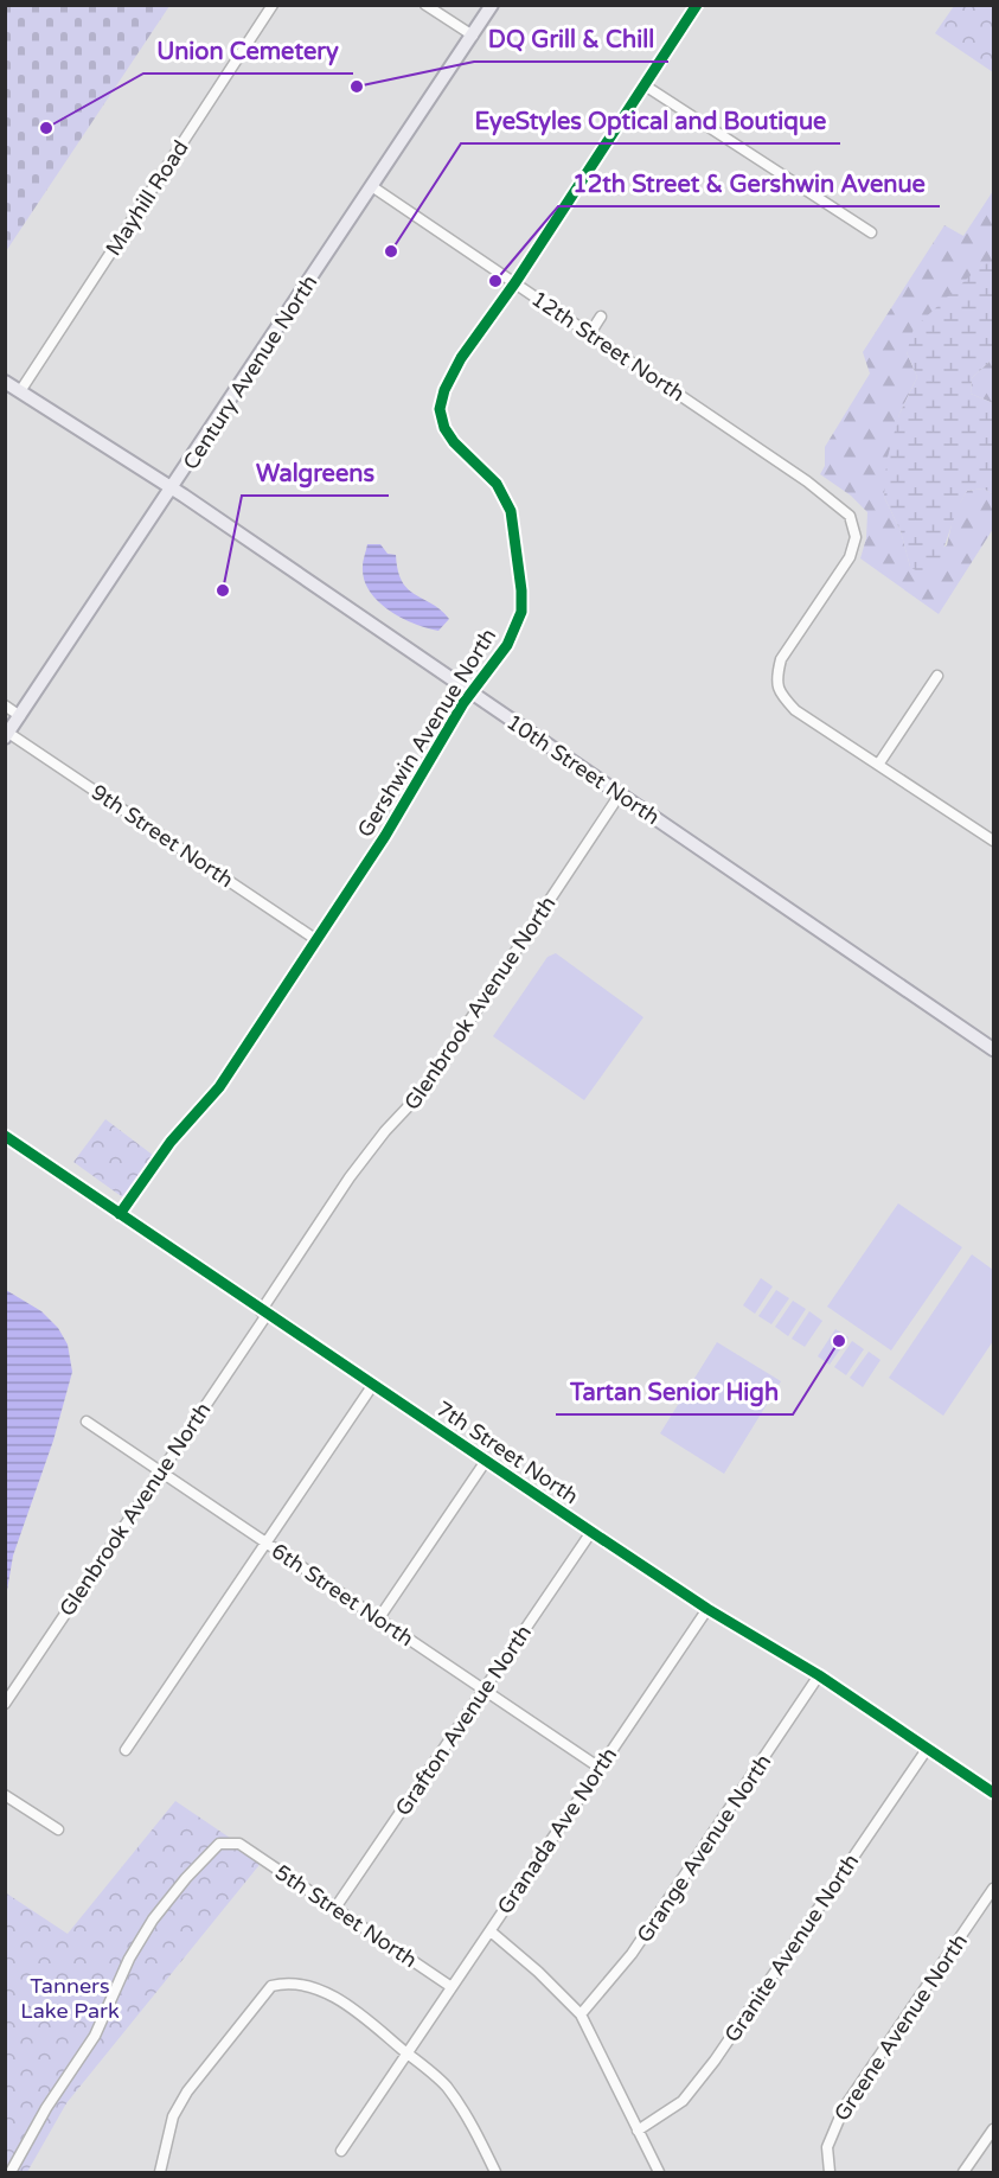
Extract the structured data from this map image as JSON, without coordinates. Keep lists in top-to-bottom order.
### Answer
{
  "streets": {
    "main road": ["Century Avenue North", "10th Street North"],
    "street": [
      "Mayhill Road",
      "12th Street North",
      "Gershwin Avenue North",
      "9th Street North",
      "Glenbrook Avenue North",
      "7th Street North",
      "6th Street North",
      "Grafton Avenue North",
      "Granada Ave North",
      "Grange Avenue North",
      "5th Street North",
      "Granite Avenue North",
      "Greene Avenue North"
    ]
  },
  "crossings": [
    ["Mayhill Road", "10th Street North"],
    ["12th Street North", "Century Avenue North"],
    ["12th Street North", "Gershwin Avenue North"],
    ["Century Avenue North", "10th Street North"],
    ["Century Avenue North", "9th Street North"],
    ["Gershwin Avenue North", "10th Street North"],
    ["Gershwin Avenue North", "9th Street North"],
    ["Gershwin Avenue North", "7th Street North"],
    ["10th Street North", "Glenbrook Avenue North"],
    ["Glenbrook Avenue North", "7th Street North"],
    ["Glenbrook Avenue North", "6th Street North"],
    ["7th Street North", "Grafton Avenue North"],
    ["7th Street North", "Granada Ave North"],
    ["7th Street North", "Grange Avenue North"],
    ["7th Street North", "Granite Avenue North"],
    ["6th Street North", "Grafton Avenue North"],
    ["6th Street North", "Granada Ave North"],
    ["Grafton Avenue North", "5th Street North"],
    ["Granada Ave North", "5th Street North"]
  ],
  "parks": ["Tanners Lake Park"],
  "places": [
    "DQ Grill & Chill",
    "Union Cemetery",
    "EyeStyles Optical and Boutique",
    "12th Street & Gershwin Avenue",
    "Walgreens",
    "Tartan Senior High"
  ]
}
